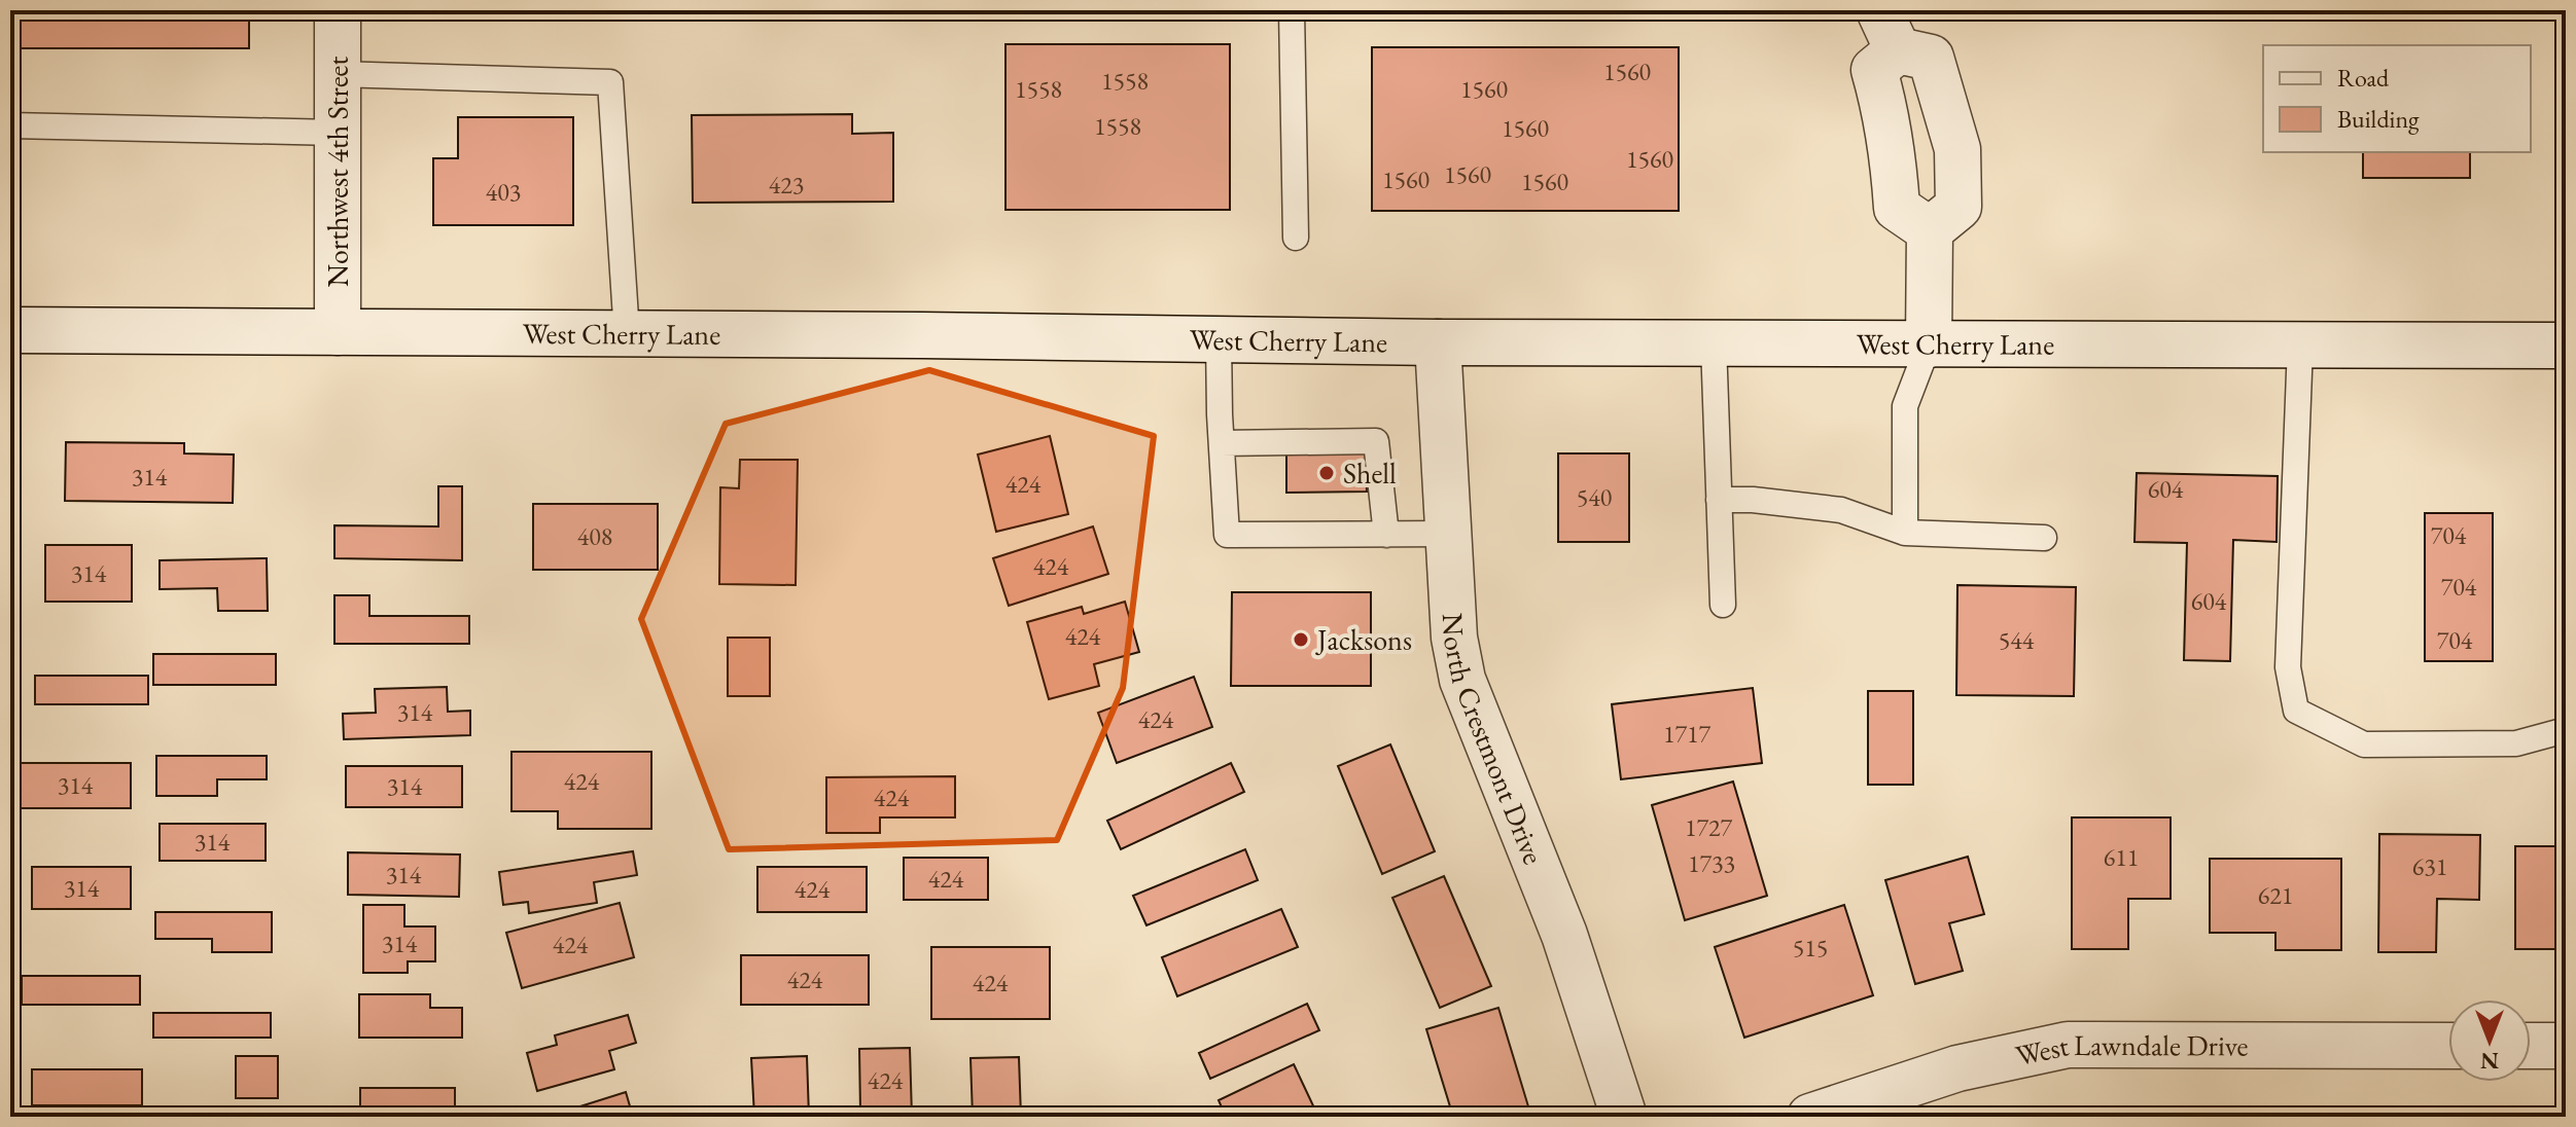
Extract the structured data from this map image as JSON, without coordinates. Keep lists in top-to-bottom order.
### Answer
{
  "streets": {
    "main road": [
      "Northwest 4th Street",
      "West Cherry Lane",
      "North Crestmont Drive",
      "West Lawndale Drive"
    ]
  },
  "crossings": [
    ["Northwest 4th Street", "West Cherry Lane"],
    ["West Cherry Lane", "North Crestmont Drive"]
  ],
  "places": ["Shell", "Jacksons"],
  "house_numbers": [
    "1560",
    "1558",
    "1558",
    "1560",
    "1558",
    "1560",
    "1560",
    "1560",
    "1560",
    "1560",
    "423",
    "403",
    "314",
    "424",
    "604",
    "540",
    "704",
    "408",
    "424",
    "314",
    "704",
    "604",
    "424",
    "544",
    "704",
    "314",
    "424",
    "1717",
    "424",
    "314",
    "314",
    "424",
    "1727",
    "314",
    "611",
    "1733",
    "631",
    "314",
    "424",
    "314",
    "424",
    "621",
    "314",
    "424",
    "515",
    "424",
    "424",
    "424"
  ],
  "legend": ["Road", "Building"],
  "north": "bottom"
}
